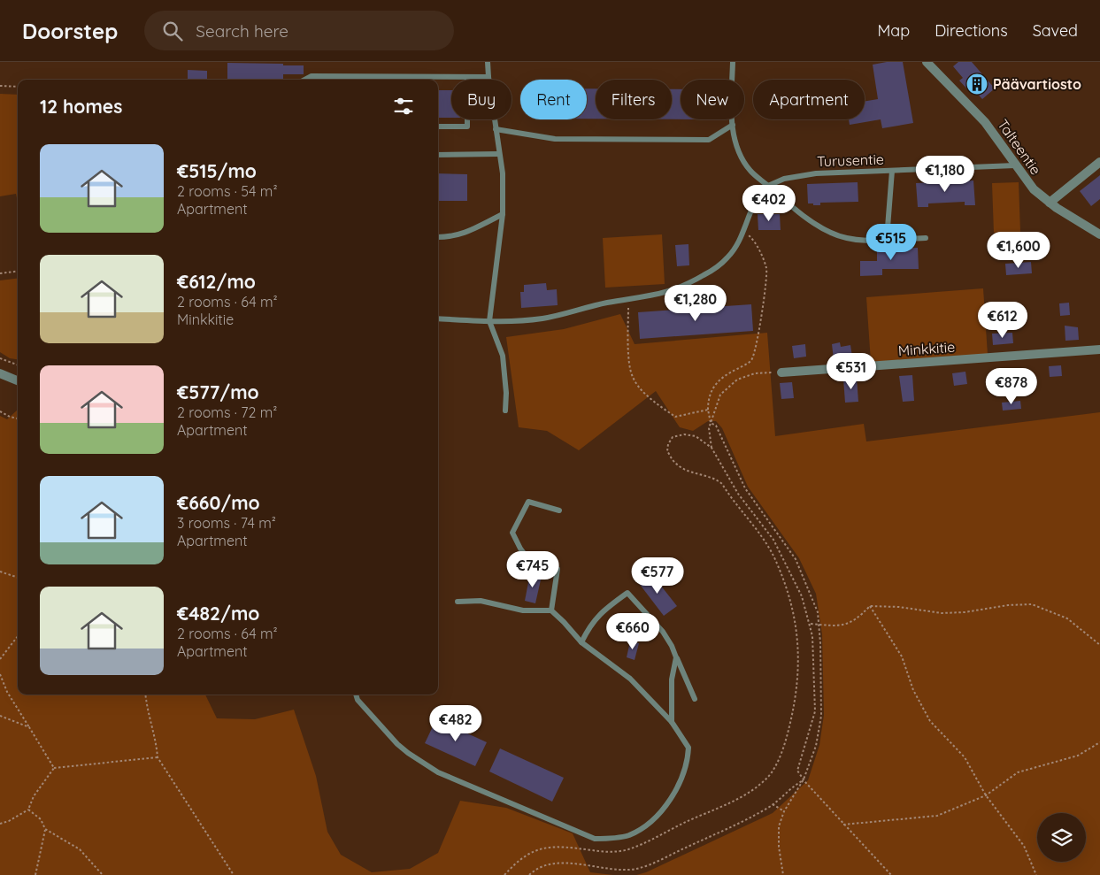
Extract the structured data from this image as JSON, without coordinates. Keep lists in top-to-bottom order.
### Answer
{
  "streets": {
    "street": ["Talteentie", "Minkkitie"],
    "lane": ["Turusentie"]
  },
  "crossings": [
    ["Talteentie", "Turusentie"]
  ],
  "places": {
    "building": ["Päävartiosto"]
  },
  "page": {
    "header": "Doorstep",
    "search": "Search here",
    "nav": ["Map", "Directions", "Saved"],
    "chip": [
      "Buy",
      "Rent",
      "Filters",
      "New",
      "Apartment"
    ],
    "heading": "12 homes",
    "list": [
      {
        "name": "€515/mo",
        "note": "2 rooms · 54 m² · Apartment"
      },
      {
        "name": "€612/mo",
        "note": "2 rooms · 64 m² · Minkkitie"
      },
      {
        "name": "€577/mo",
        "note": "2 rooms · 72 m² · Apartment"
      },
      {
        "name": "€660/mo",
        "note": "3 rooms · 74 m² · Apartment"
      },
      {
        "name": "€482/mo",
        "note": "2 rooms · 64 m² · Apartment"
      }
    ],
    "price": [
      "€1,180",
      "€402",
      "€515",
      "€1,600",
      "€1,280",
      "€612",
      "€531",
      "€878",
      "€745",
      "€577",
      "€660",
      "€482"
    ]
  }
}
